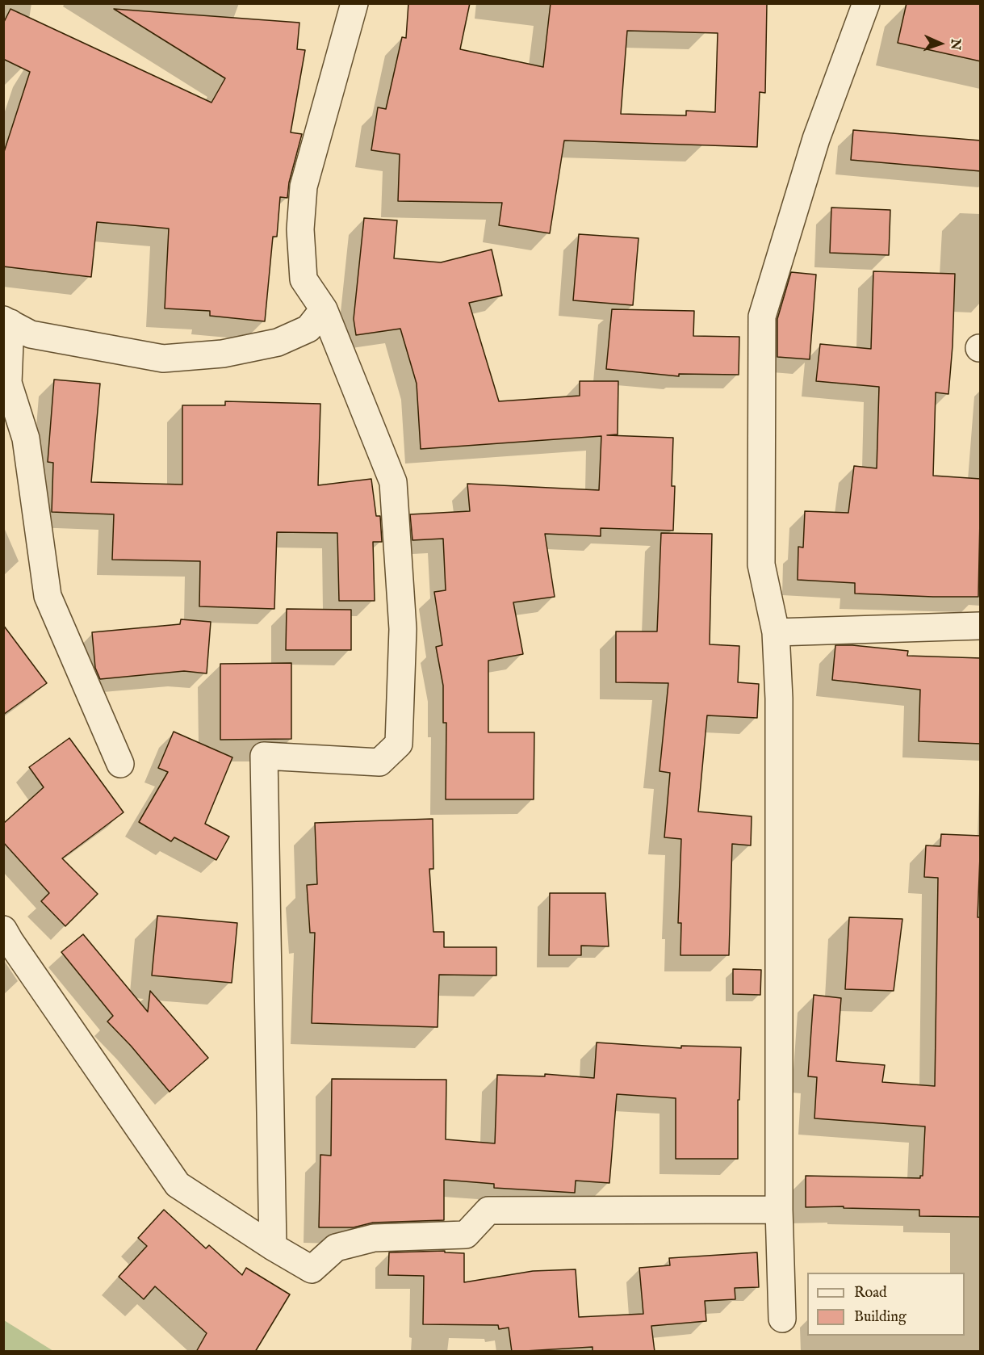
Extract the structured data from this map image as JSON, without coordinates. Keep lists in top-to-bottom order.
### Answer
{
  "legend": ["Road", "Building"],
  "north": "right"
}
